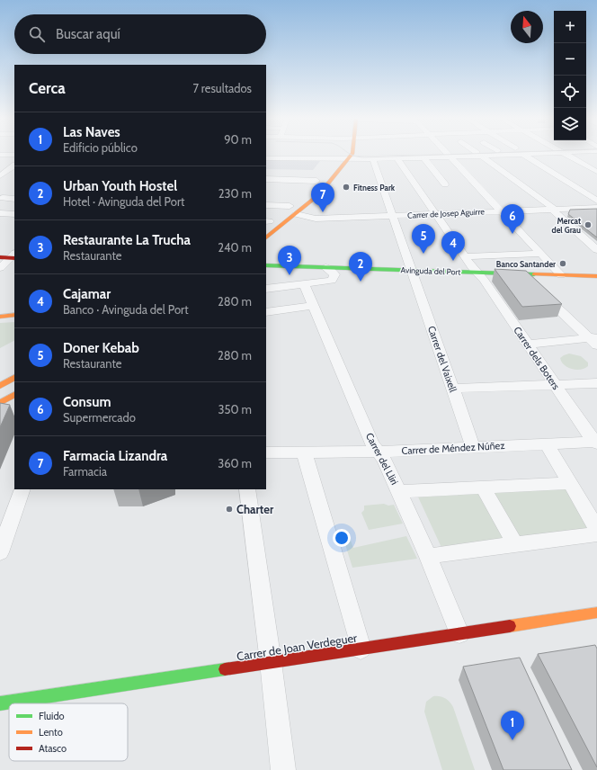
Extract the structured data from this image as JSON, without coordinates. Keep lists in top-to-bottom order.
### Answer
{
  "streets": {
    "main road": ["Avinguda del Port", "Carrer de Joan Verdeguer"],
    "street": [
      "Carrer de Josep Aguirre",
      "Carrer dels Boters",
      "Carrer del Vaixell",
      "Carrer de Méndez Núñez",
      "Carrer del Lliri"
    ]
  },
  "crossings": [
    ["Carrer de Josep Aguirre", "Carrer dels Boters"],
    ["Carrer de Josep Aguirre", "Carrer del Vaixell"],
    ["Avinguda del Port", "Carrer dels Boters"],
    ["Avinguda del Port", "Carrer del Vaixell"],
    ["Carrer dels Boters", "Carrer de Méndez Núñez"],
    ["Carrer del Vaixell", "Carrer de Méndez Núñez"],
    ["Carrer de Méndez Núñez", "Carrer del Lliri"],
    ["Carrer del Lliri", "Carrer de Joan Verdeguer"]
  ],
  "places": [
    "Fitness Park",
    "Mercat del Grau",
    "Banco Santander",
    "Charter"
  ],
  "legend": ["Fluido", "Lento", "Atasco"],
  "north": "top",
  "page": {
    "map_buttons": ["+", "−"],
    "search": "Buscar aquí",
    "heading": ["Cerca", "7 resultados"],
    "list": [
      {
        "mark": "1",
        "name": "Las Naves",
        "note": "Edificio público",
        "value": "90 m"
      },
      {
        "mark": "2",
        "name": "Urban Youth Hostel",
        "note": "Hotel · Avinguda del Port",
        "value": "230 m"
      },
      {
        "mark": "3",
        "name": "Restaurante La Trucha",
        "note": "Restaurante",
        "value": "240 m"
      },
      {
        "mark": "4",
        "name": "Cajamar",
        "note": "Banco · Avinguda del Port",
        "value": "280 m"
      },
      {
        "mark": "5",
        "name": "Doner Kebab",
        "note": "Restaurante",
        "value": "280 m"
      },
      {
        "mark": "6",
        "name": "Consum",
        "note": "Supermercado",
        "value": "350 m"
      },
      {
        "mark": "7",
        "name": "Farmacia Lizandra",
        "note": "Farmacia",
        "value": "360 m"
      }
    ],
    "pins": [
      "7",
      "6",
      "5",
      "4",
      "3",
      "2",
      "1"
    ]
  }
}
